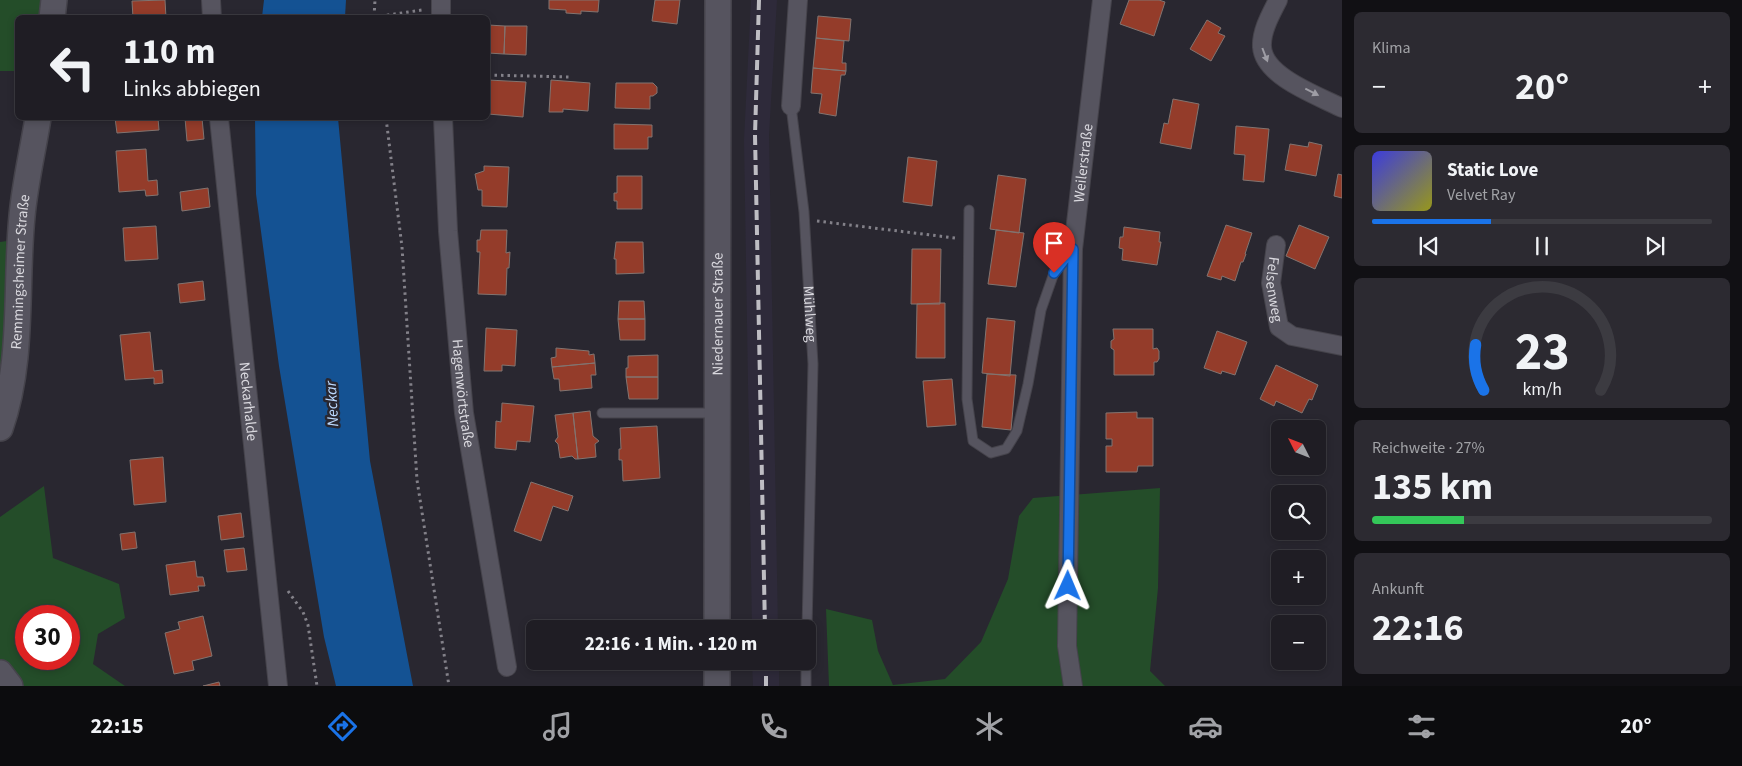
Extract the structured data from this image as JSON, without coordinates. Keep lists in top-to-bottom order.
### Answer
{
  "streets": {
    "main road": ["Remmingsheimer Straße", "Niedernauer Straße"],
    "street": [
      "Weilerstraße",
      "Felsenweg",
      "Mühlweg",
      "Hagenwörtstraße",
      "Neckarhalde"
    ]
  },
  "water": ["Neckar"],
  "north": "top left",
  "page": {
    "tile": [
      "Klima",
      ["Reichweite · 27%", "135 km"],
      ["Ankunft", "22:16"]
    ],
    "turn": ["110 m", "Links abbiegen"],
    "heat": ["−", "20°", "+"],
    "song": ["Static Love", "Velvet Ray"],
    "map_buttons": ["+", "−"],
    "limit": "30",
    "trip": "22:16 · 1 Min. · 120 m",
    "tabs": ["22:15", "20°"],
    "gauge": ["23", "km/h"]
  }
}
